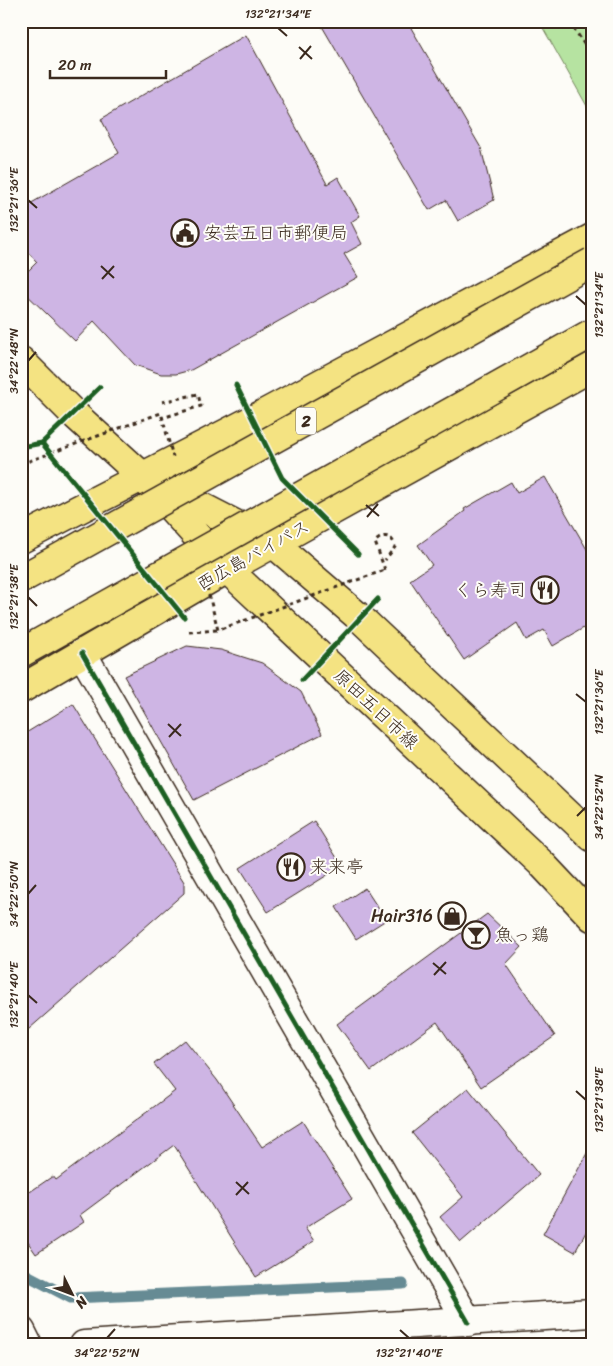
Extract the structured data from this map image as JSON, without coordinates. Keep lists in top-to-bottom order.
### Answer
{
  "streets": {
    "main road": ["2", "西広島バイパス", "原田五日市線"]
  },
  "crossings": [
    ["2", "原田五日市線"],
    ["西広島バイパス", "原田五日市線"]
  ],
  "places": {
    "public building": ["安芸五日市郵便局"],
    "restaurant": ["くら寿司", "来来亭"],
    "shop": ["Hair316"],
    "bar": ["魚っ鶏"]
  },
  "scale_bar": "20 m",
  "north": "bottom right",
  "coordinates": [
    "132°21'34\"E",
    "132°21'36\"E",
    "34°22'48\"N",
    "132°21'38\"E",
    "34°22'52\"N",
    "34°22'50\"N",
    "132°21'40\"E"
  ]
}
